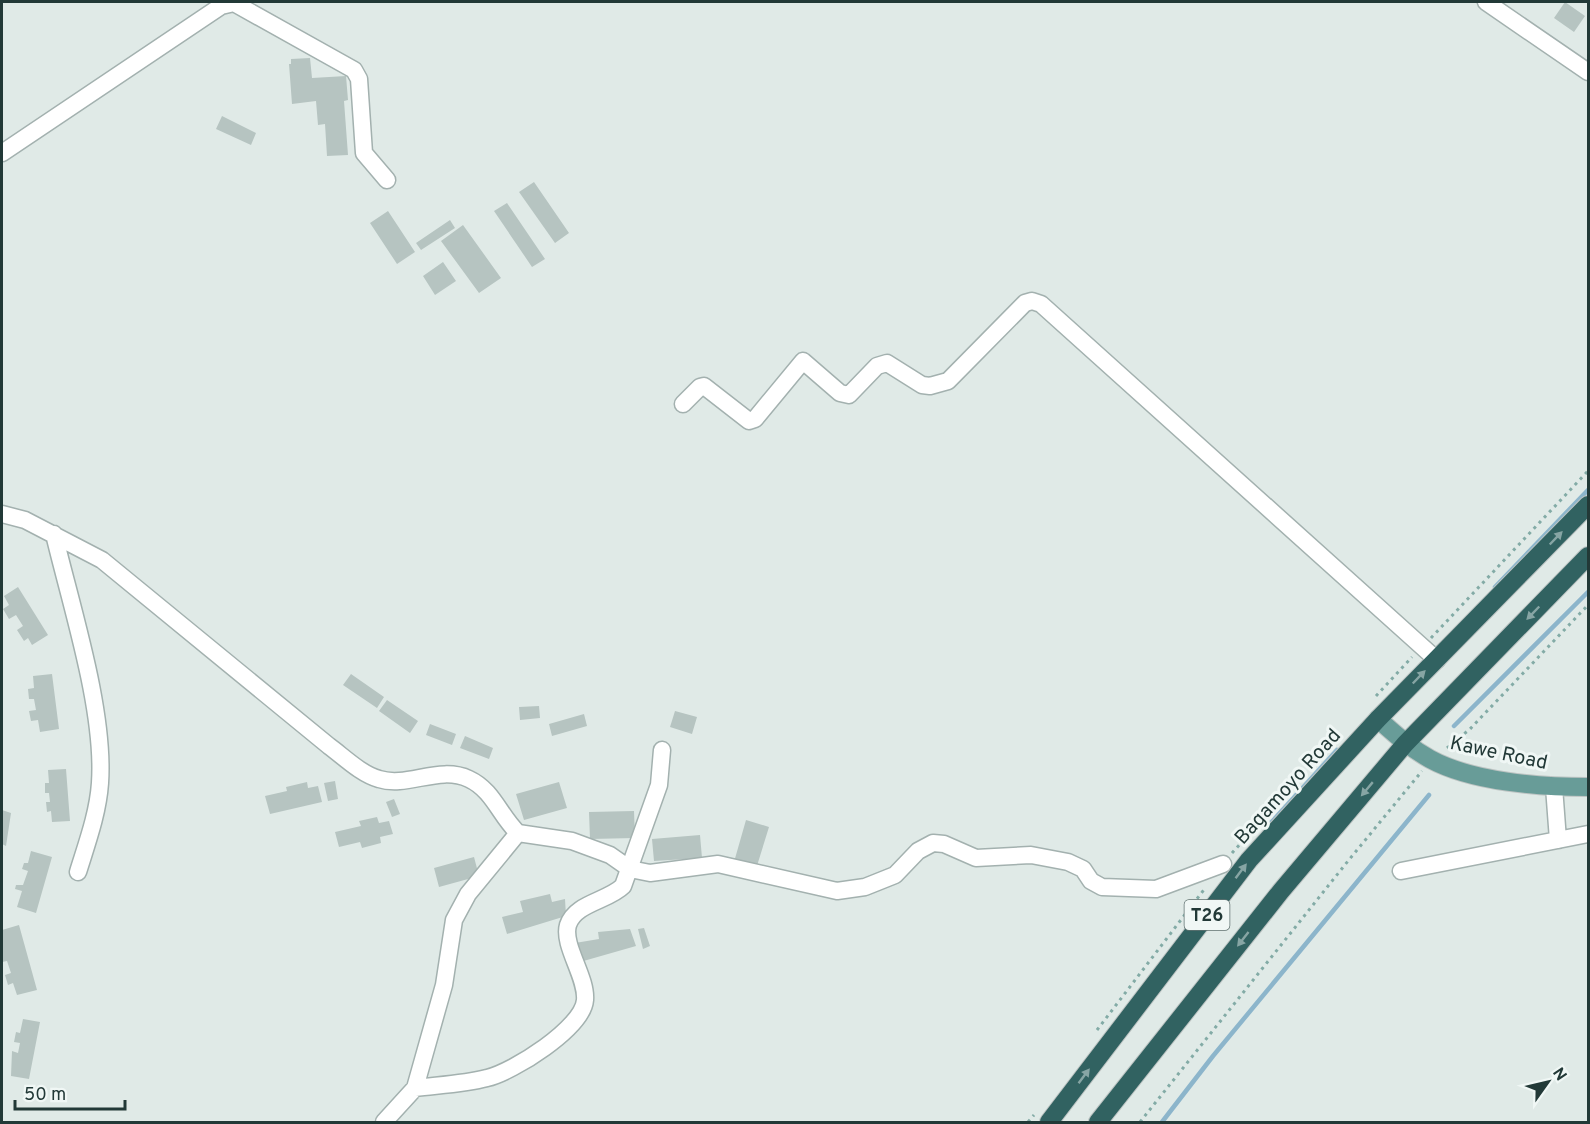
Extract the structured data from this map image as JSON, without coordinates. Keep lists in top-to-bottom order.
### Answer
{
  "streets": {
    "highway": ["Bagamoyo Road", "T26"],
    "main road": ["Kawe Road"]
  },
  "crossings": [
    ["Kawe Road", "Bagamoyo Road"],
    ["Kawe Road", "T26"]
  ],
  "scale_bar": "50 m",
  "north": "top right"
}
